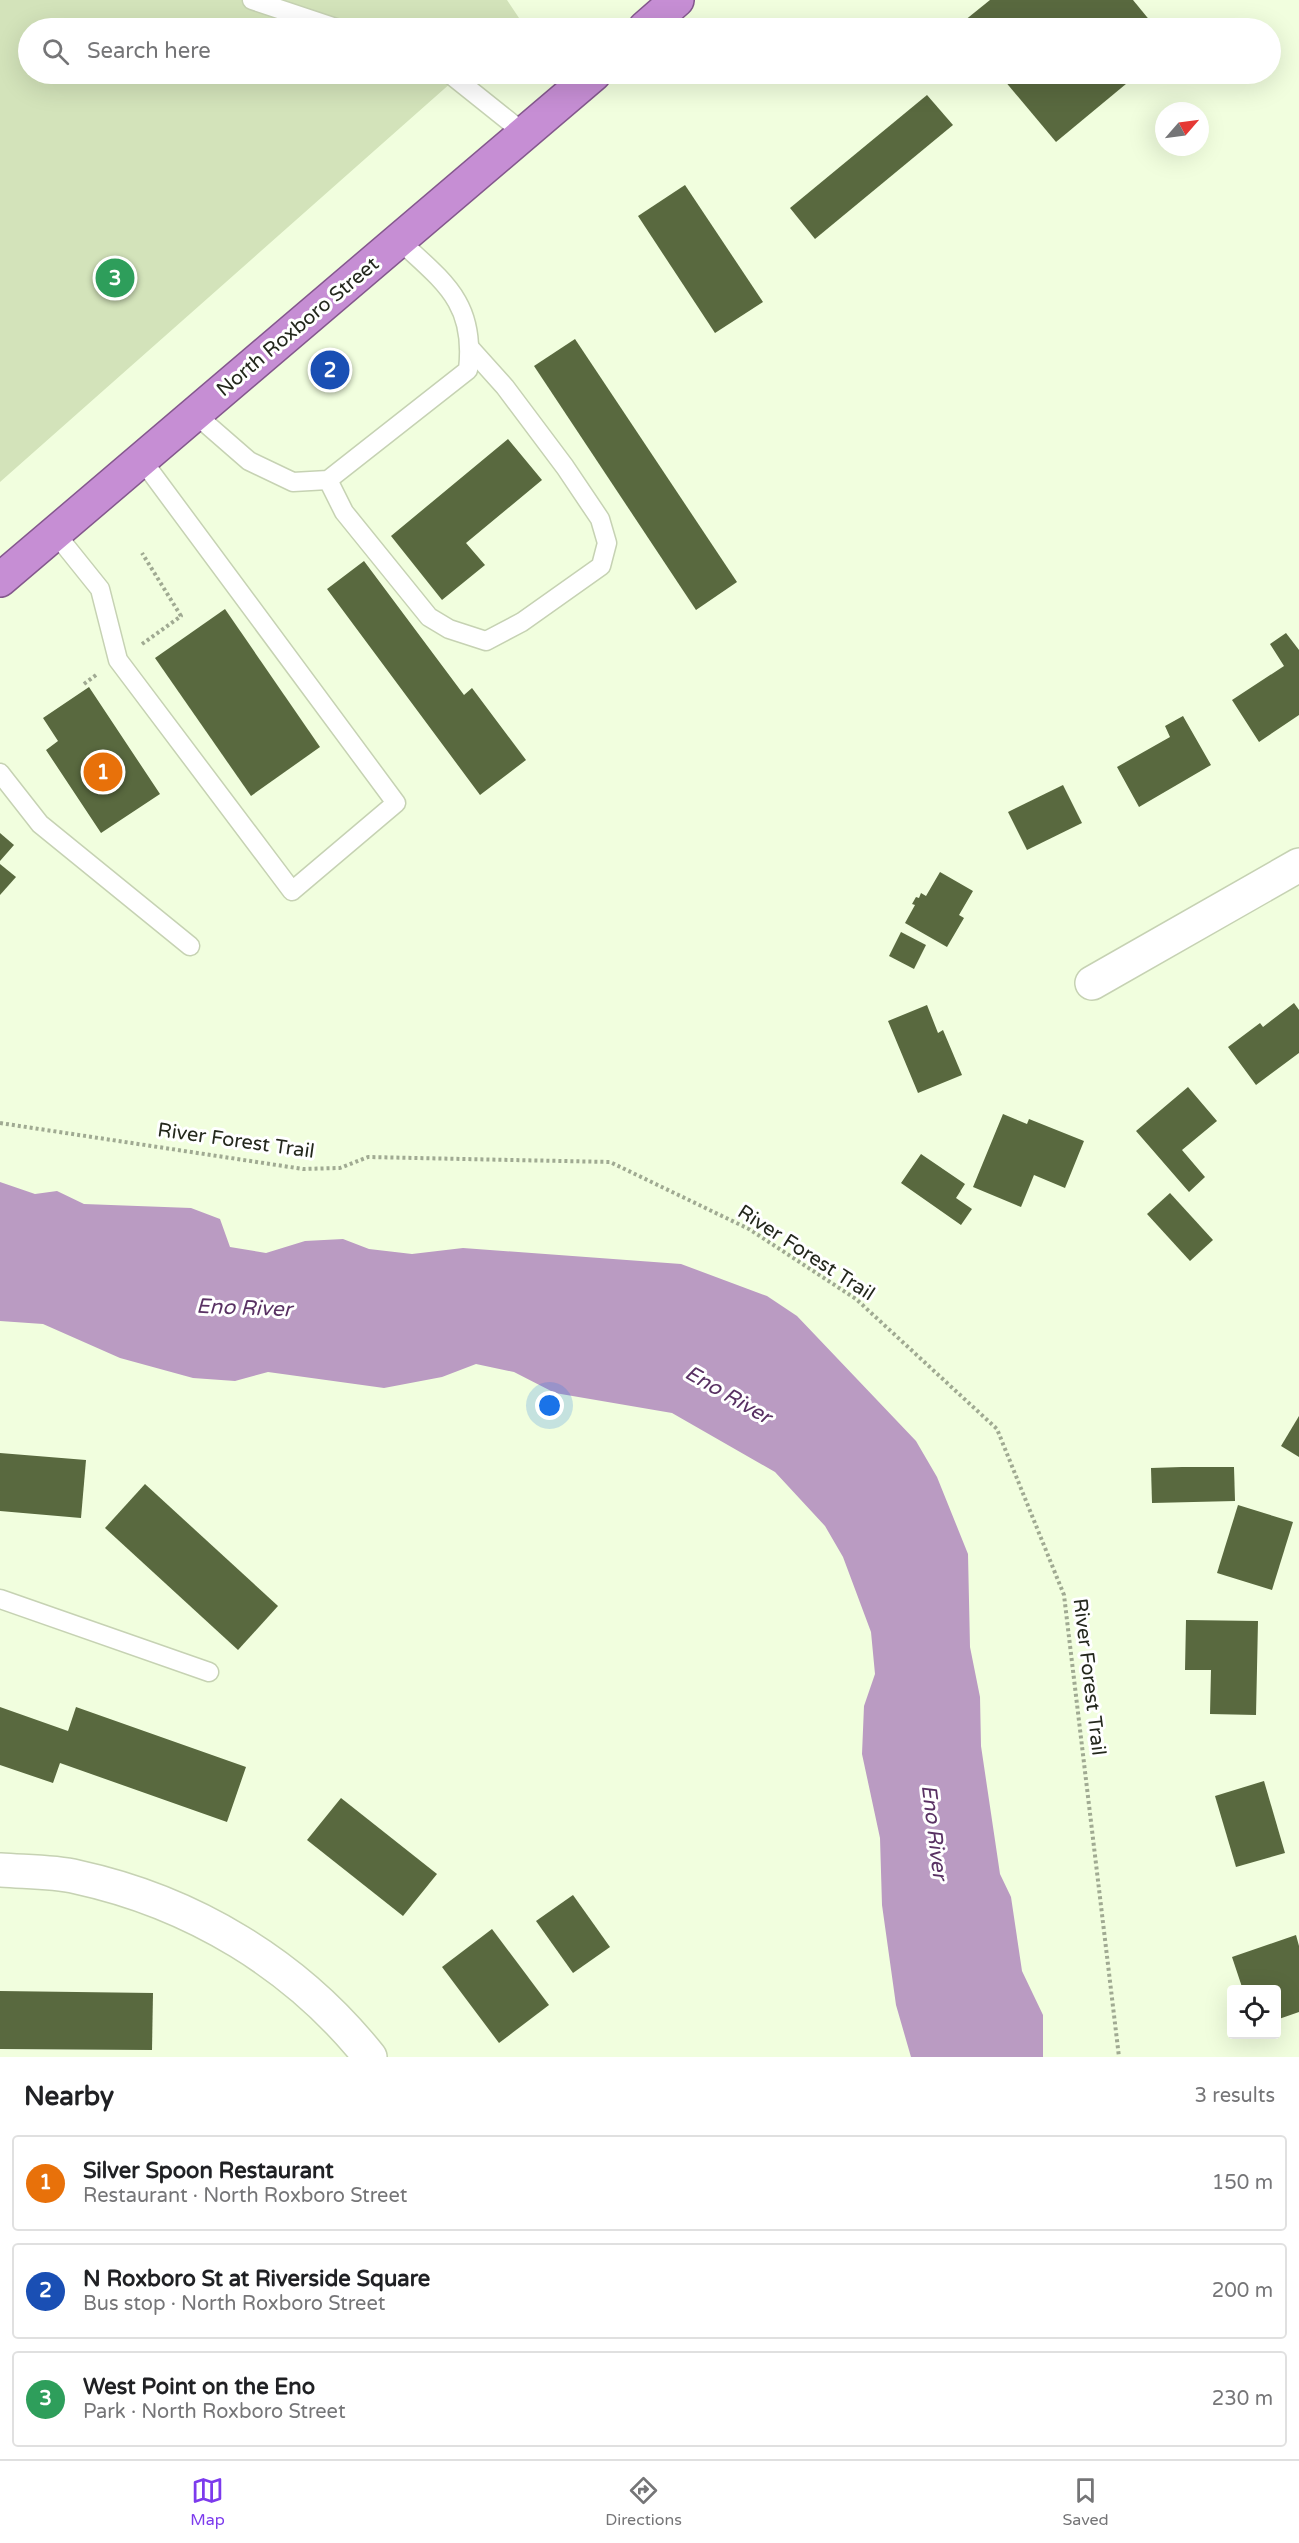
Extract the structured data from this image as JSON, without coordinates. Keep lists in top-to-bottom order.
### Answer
{
  "streets": {
    "highway": ["North Roxboro Street"],
    "path": ["River Forest Trail"]
  },
  "water": ["Eno River"],
  "north": "top right",
  "page": {
    "search": "Search here",
    "pins": ["3", "2", "1"],
    "heading": ["Nearby", "3 results"],
    "list": [
      {
        "mark": "1",
        "name": "Silver Spoon Restaurant",
        "note": "Restaurant · North Roxboro Street",
        "value": "150 m"
      },
      {
        "mark": "2",
        "name": "N Roxboro St at Riverside Square",
        "note": "Bus stop · North Roxboro Street",
        "value": "200 m"
      },
      {
        "mark": "3",
        "name": "West Point on the Eno",
        "note": "Park · North Roxboro Street",
        "value": "230 m"
      }
    ],
    "nav": ["Map", "Directions", "Saved"]
  }
}
